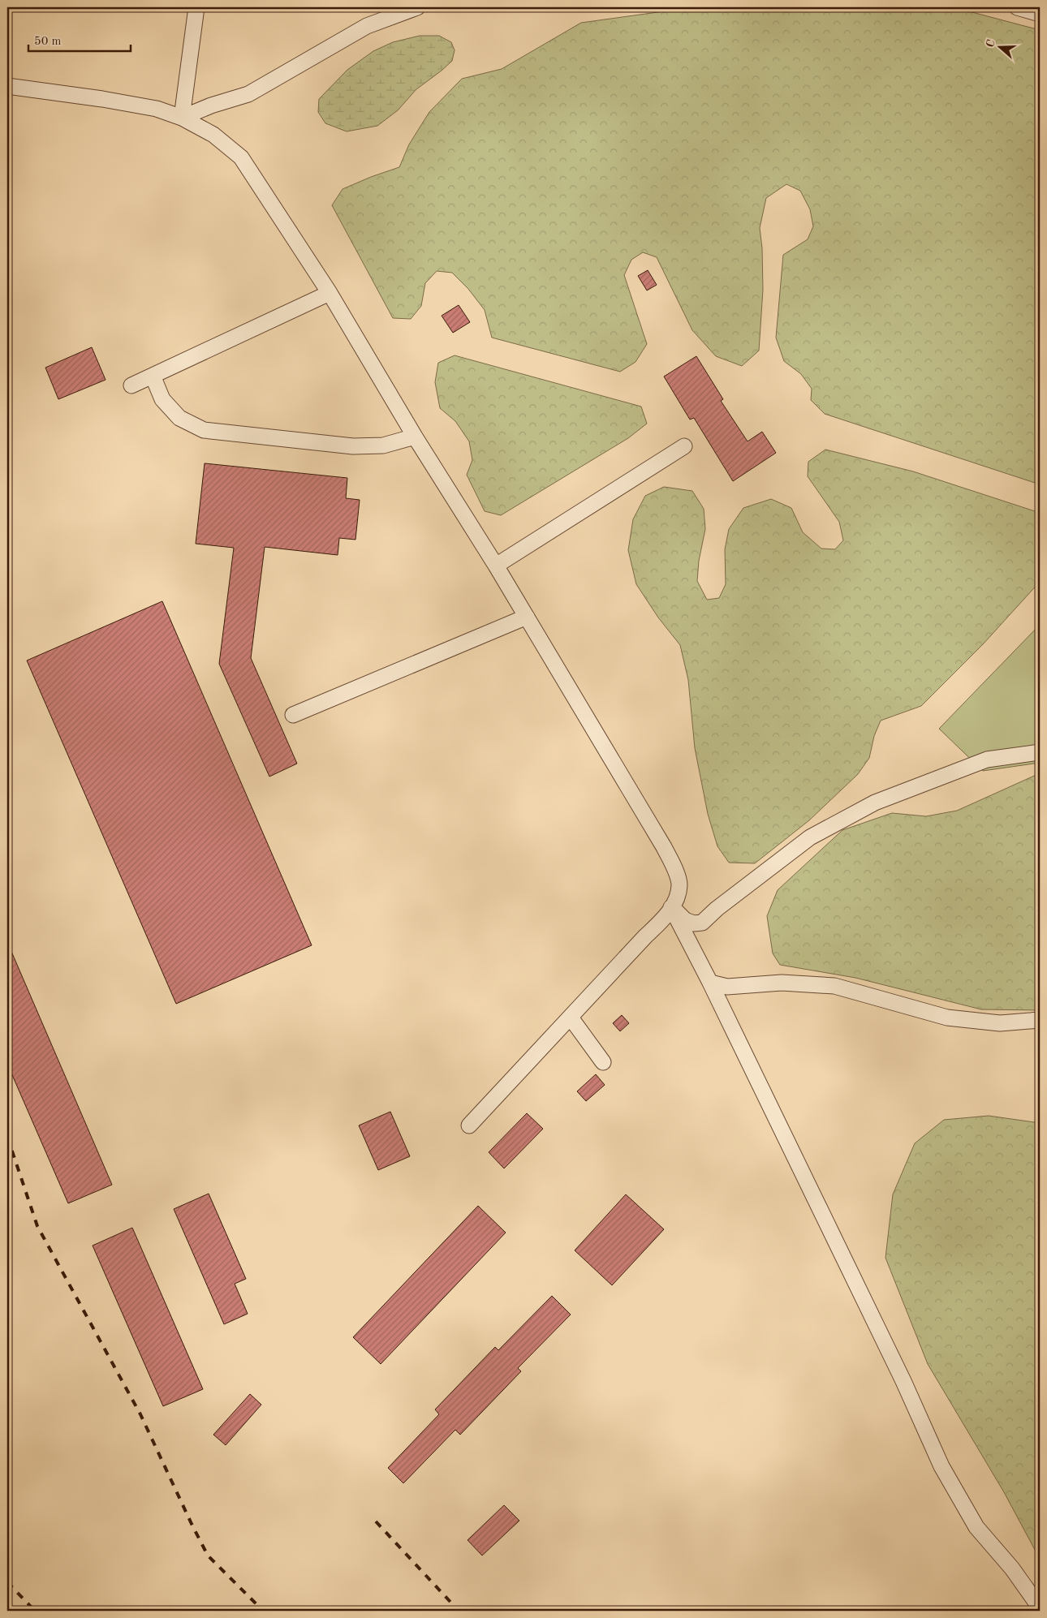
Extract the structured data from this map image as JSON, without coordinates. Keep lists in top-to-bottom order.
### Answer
{
  "scale_bar": "50 m",
  "north": "left"
}
